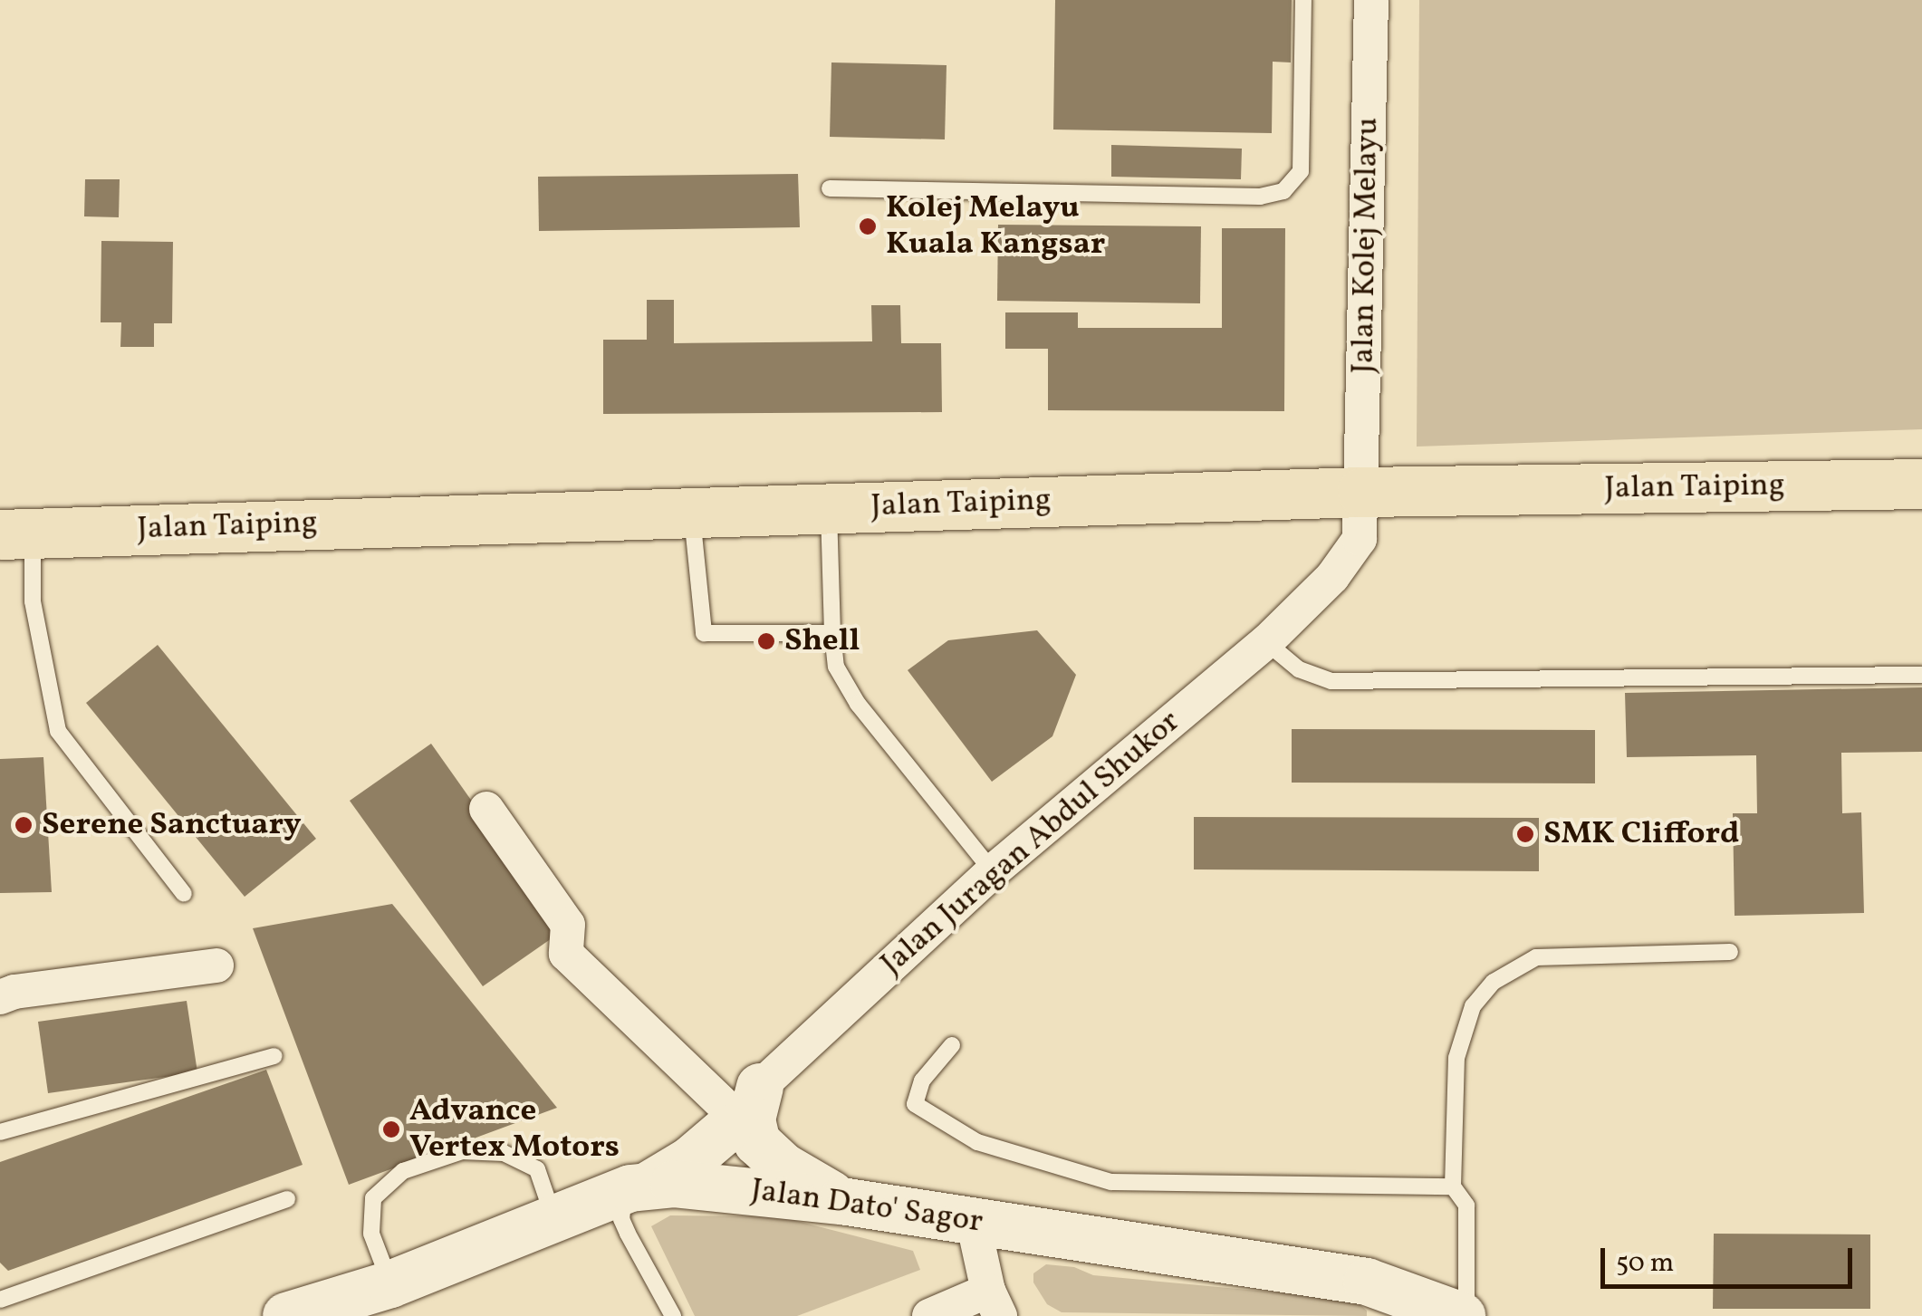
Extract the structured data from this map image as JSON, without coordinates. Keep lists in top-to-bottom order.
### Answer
{
  "streets": {
    "highway": ["Jalan Taiping"],
    "main road": ["Jalan Dato' Sagor"],
    "street": ["Jalan Kolej Melayu", "Jalan Juragan Abdul Shukor"]
  },
  "crossings": [
    ["Jalan Kolej Melayu", "Jalan Taiping"],
    ["Jalan Kolej Melayu", "Jalan Juragan Abdul Shukor"],
    ["Jalan Taiping", "Jalan Juragan Abdul Shukor"],
    ["Jalan Juragan Abdul Shukor", "Jalan Dato' Sagor"]
  ],
  "places": [
    "Kolej Melayu Kuala Kangsar",
    "Shell",
    "Serene Sanctuary",
    "SMK Clifford",
    "Advance Vertex Motors"
  ],
  "scale_bar": "50 m"
}
